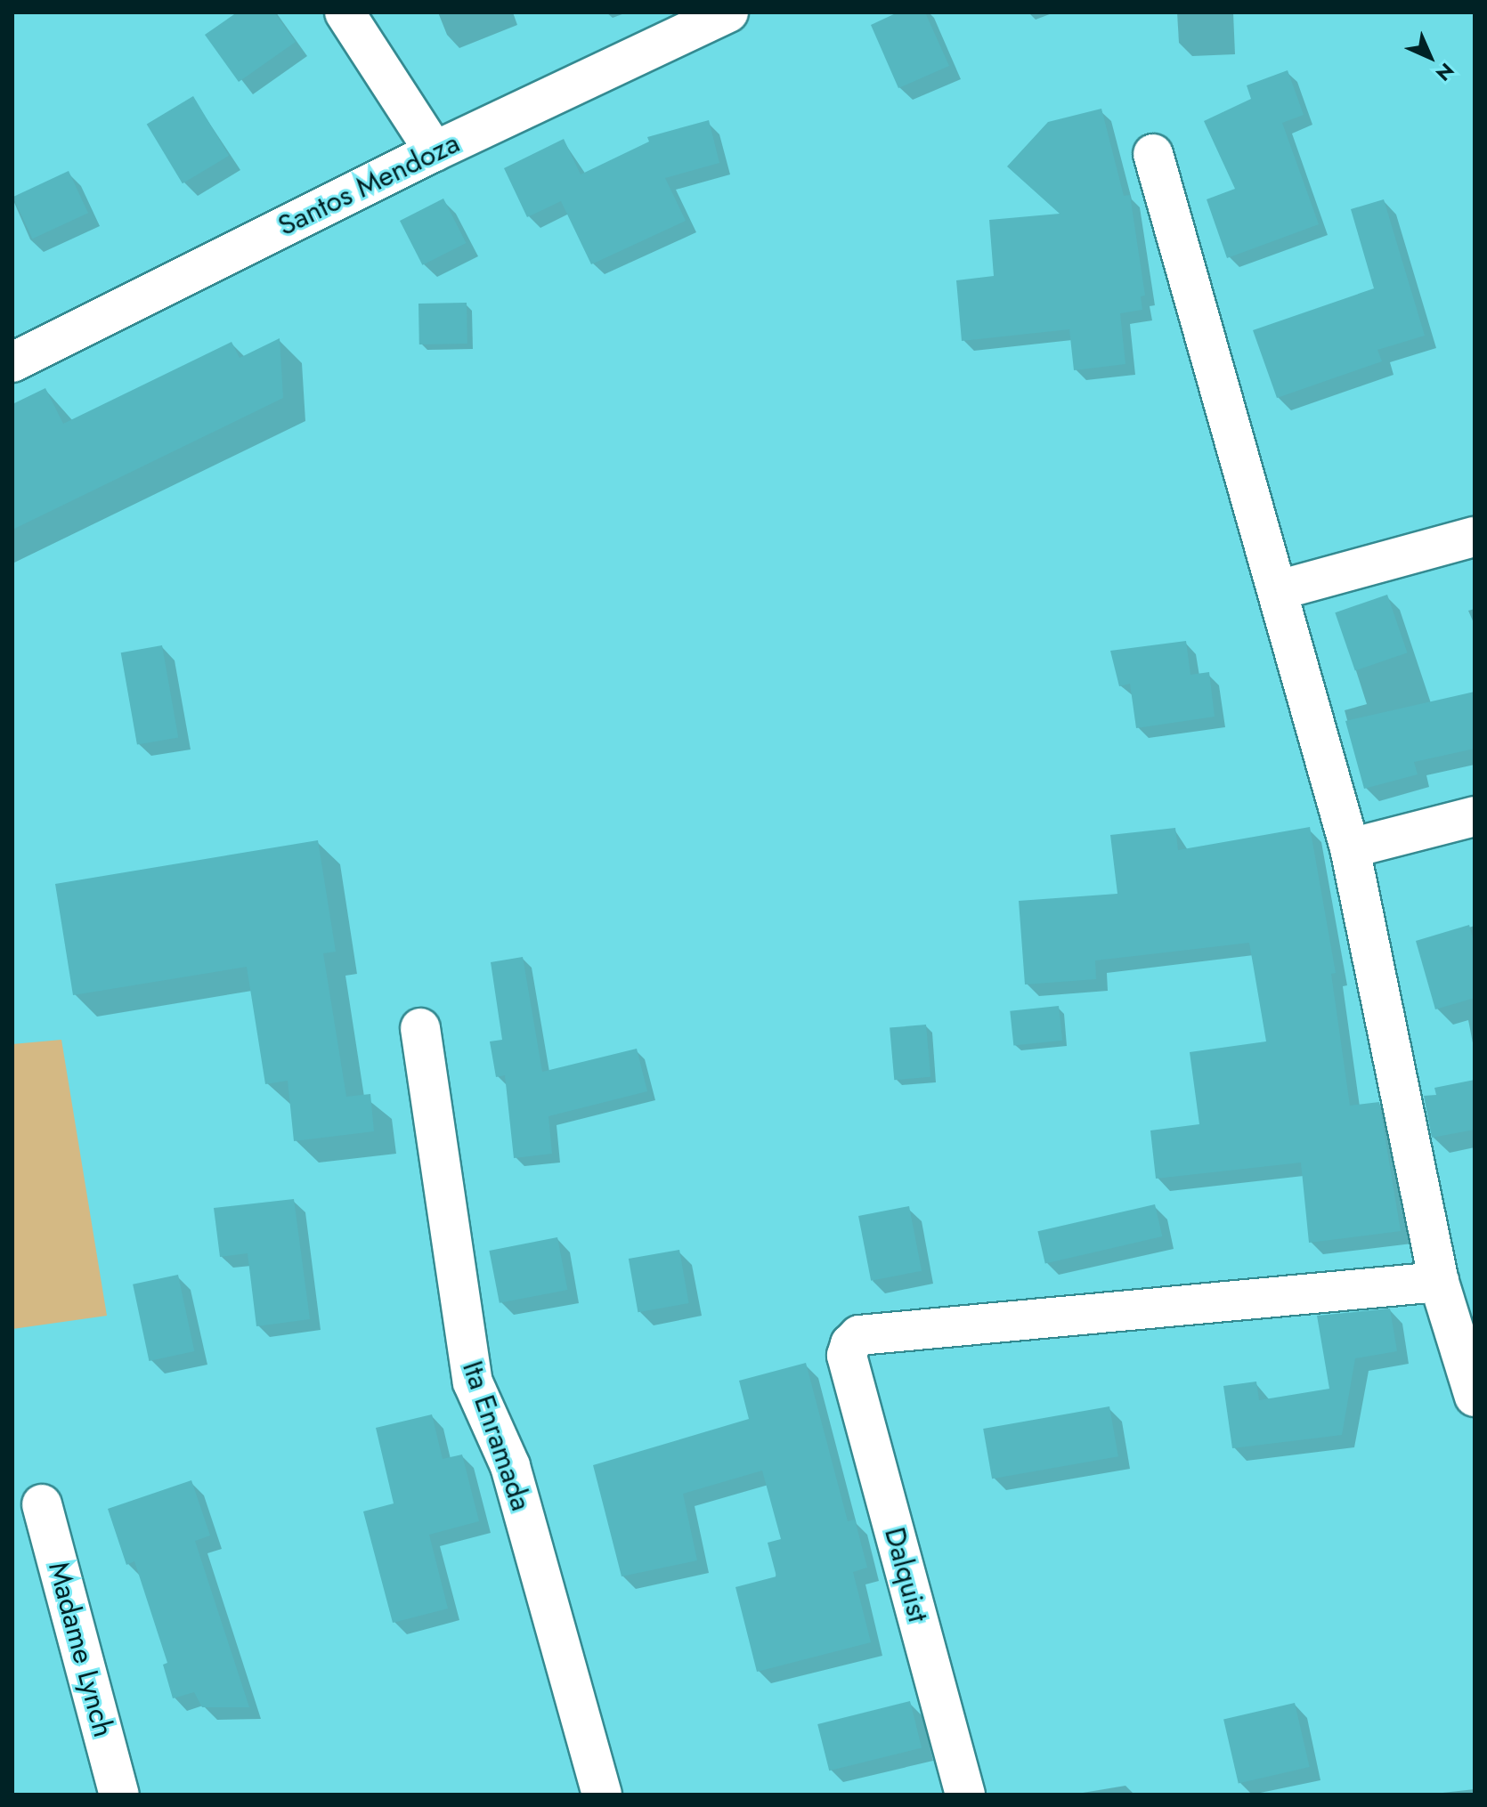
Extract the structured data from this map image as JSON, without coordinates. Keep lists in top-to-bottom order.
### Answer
{
  "streets": {
    "street": [
      "Santos Mendoza",
      "Ita Enramada",
      "Dalquist",
      "Madame Lynch"
    ]
  },
  "north": "bottom right"
}
